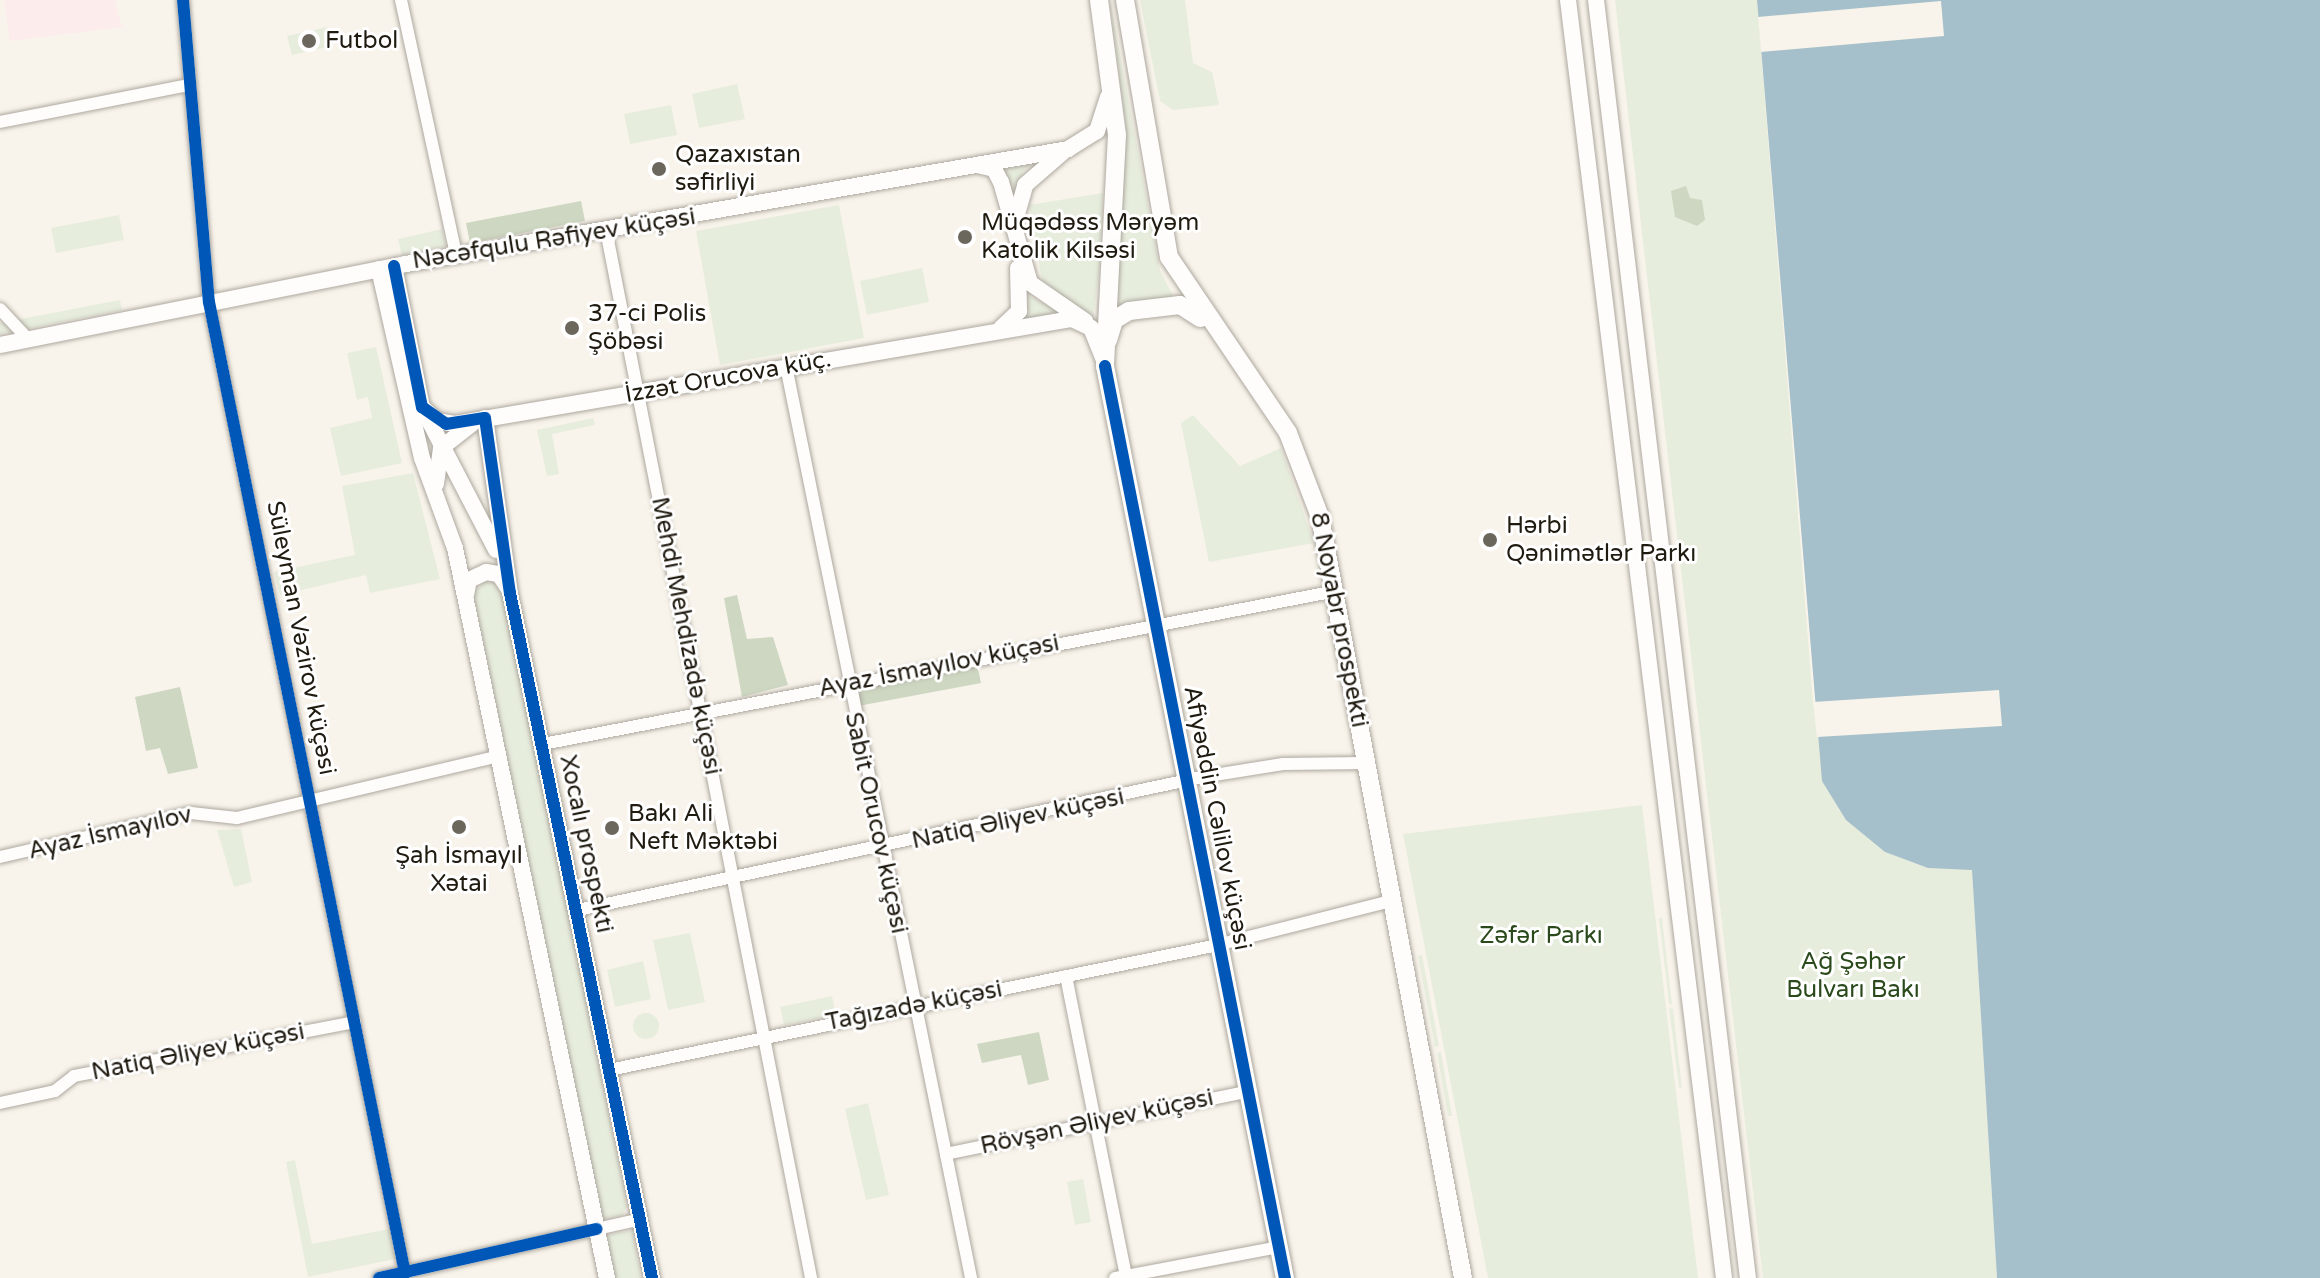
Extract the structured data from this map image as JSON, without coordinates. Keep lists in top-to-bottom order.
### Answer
{
  "streets": {
    "highway": ["8 Noyabr prospekti", "Afiyəddin Cəlilov küçəsi"],
    "main road": ["Nəcəfqulu Rəfiyev küçəsi", "İzzət Orucova küç.", "Xocalı prospekti"],
    "street": [
      "Mehdi Mehdizadə küçəsi",
      "Süleyman Vəzirov küçəsi",
      "Ayaz İsmayılov küçəsi",
      "Natiq Əliyev küçəsi",
      "Sabit Orucov küçəsi",
      "Ayaz İsmayılov",
      "Tağızadə küçəsi",
      "Rövşən Əliyev küçəsi"
    ]
  },
  "crossings": [
    ["Nəcəfqulu Rəfiyev küçəsi", "Mehdi Mehdizadə küçəsi"],
    ["Nəcəfqulu Rəfiyev küçəsi", "Süleyman Vəzirov küçəsi"],
    ["Nəcəfqulu Rəfiyev küçəsi", "Xocalı prospekti"],
    ["İzzət Orucova küç.", "Mehdi Mehdizadə küçəsi"],
    ["İzzət Orucova küç.", "Sabit Orucov küçəsi"],
    ["İzzət Orucova küç.", "Xocalı prospekti"],
    ["8 Noyabr prospekti", "Ayaz İsmayılov küçəsi"],
    ["8 Noyabr prospekti", "Natiq Əliyev küçəsi"],
    ["8 Noyabr prospekti", "Tağızadə küçəsi"],
    ["Mehdi Mehdizadə küçəsi", "Ayaz İsmayılov küçəsi"],
    ["Mehdi Mehdizadə küçəsi", "Natiq Əliyev küçəsi"],
    ["Mehdi Mehdizadə küçəsi", "Tağızadə küçəsi"],
    ["Süleyman Vəzirov küçəsi", "Natiq Əliyev küçəsi"],
    ["Süleyman Vəzirov küçəsi", "Ayaz İsmayılov"],
    ["Ayaz İsmayılov küçəsi", "Afiyəddin Cəlilov küçəsi"],
    ["Ayaz İsmayılov küçəsi", "Sabit Orucov küçəsi"],
    ["Ayaz İsmayılov küçəsi", "Xocalı prospekti"],
    ["Afiyəddin Cəlilov küçəsi", "Natiq Əliyev küçəsi"],
    ["Afiyəddin Cəlilov küçəsi", "Tağızadə küçəsi"],
    ["Afiyəddin Cəlilov küçəsi", "Rövşən Əliyev küçəsi"],
    ["Natiq Əliyev küçəsi", "Sabit Orucov küçəsi"],
    ["Natiq Əliyev küçəsi", "Xocalı prospekti"],
    ["Sabit Orucov küçəsi", "Tağızadə küçəsi"],
    ["Sabit Orucov küçəsi", "Rövşən Əliyev küçəsi"],
    ["Xocalı prospekti", "Tağızadə küçəsi"]
  ],
  "parks": ["Zəfər Parkı", "Ağ Şəhər Bulvarı Bakı"],
  "places": [
    "Futbol",
    "Qazaxıstan səfirliyi",
    "Müqədəss Məryəm Katolik Kilsəsi",
    "37-ci Polis Şöbəsi",
    "Hərbi Qənimətlər Parkı",
    "Şah İsmayıl Xətai",
    "Bakı Ali Neft Məktəbi"
  ]
}
